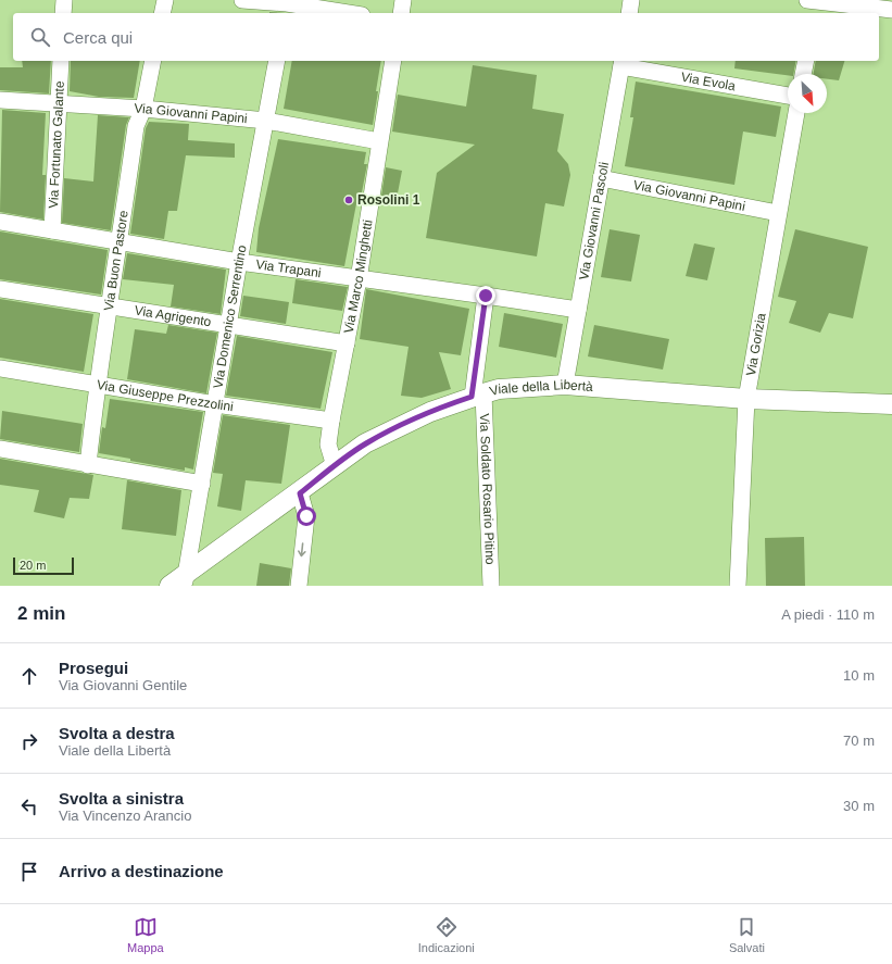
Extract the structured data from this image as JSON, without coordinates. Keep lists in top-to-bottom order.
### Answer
{
  "streets": {
    "street": [
      "Via Evola",
      "Via Giovanni Papini",
      "Via Fortunato Galante",
      "Via Giovanni Pascoli",
      "Via Buon Pastore",
      "Via Trapani",
      "Via Marco Minghetti",
      "Via Agrigento",
      "Via Domenico Serrentino",
      "Via Gorizia",
      "Viale della Libertà",
      "Via Giuseppe Prezzolini",
      "Via Soldato Rosario Pitino"
    ]
  },
  "crossings": [
    ["Via Evola", "Via Giovanni Pascoli"],
    ["Via Giovanni Papini", "Via Fortunato Galante"],
    ["Via Giovanni Papini", "Via Giovanni Pascoli"],
    ["Via Giovanni Papini", "Via Buon Pastore"],
    ["Via Giovanni Papini", "Via Marco Minghetti"],
    ["Via Giovanni Papini", "Via Domenico Serrentino"],
    ["Via Giovanni Papini", "Via Gorizia"],
    ["Via Fortunato Galante", "Via Trapani"],
    ["Via Giovanni Pascoli", "Via Trapani"],
    ["Via Giovanni Pascoli", "Viale della Libertà"],
    ["Via Buon Pastore", "Via Trapani"],
    ["Via Buon Pastore", "Via Agrigento"],
    ["Via Buon Pastore", "Via Giuseppe Prezzolini"],
    ["Via Trapani", "Via Marco Minghetti"],
    ["Via Trapani", "Via Domenico Serrentino"],
    ["Via Trapani", "Via Soldato Rosario Pitino"],
    ["Via Marco Minghetti", "Via Agrigento"],
    ["Via Marco Minghetti", "Viale della Libertà"],
    ["Via Marco Minghetti", "Via Giuseppe Prezzolini"],
    ["Via Agrigento", "Via Domenico Serrentino"],
    ["Via Domenico Serrentino", "Viale della Libertà"],
    ["Via Domenico Serrentino", "Via Giuseppe Prezzolini"],
    ["Via Gorizia", "Viale della Libertà"],
    ["Viale della Libertà", "Via Soldato Rosario Pitino"]
  ],
  "places": ["Rosolini 1"],
  "scale_bar": "20 m",
  "north": "bottom right",
  "page": {
    "search": "Cerca qui",
    "scale": "20 m",
    "heading": ["2 min", "A piedi · 110 m"],
    "list": [
      ["Prosegui", "Via Giovanni Gentile", "10 m"],
      ["Svolta a destra", "Viale della Libertà", "70 m"],
      ["Svolta a sinistra", "Via Vincenzo Arancio", "30 m"],
      "Arrivo a destinazione"
    ],
    "nav": ["Mappa", "Indicazioni", "Salvati"]
  }
}
